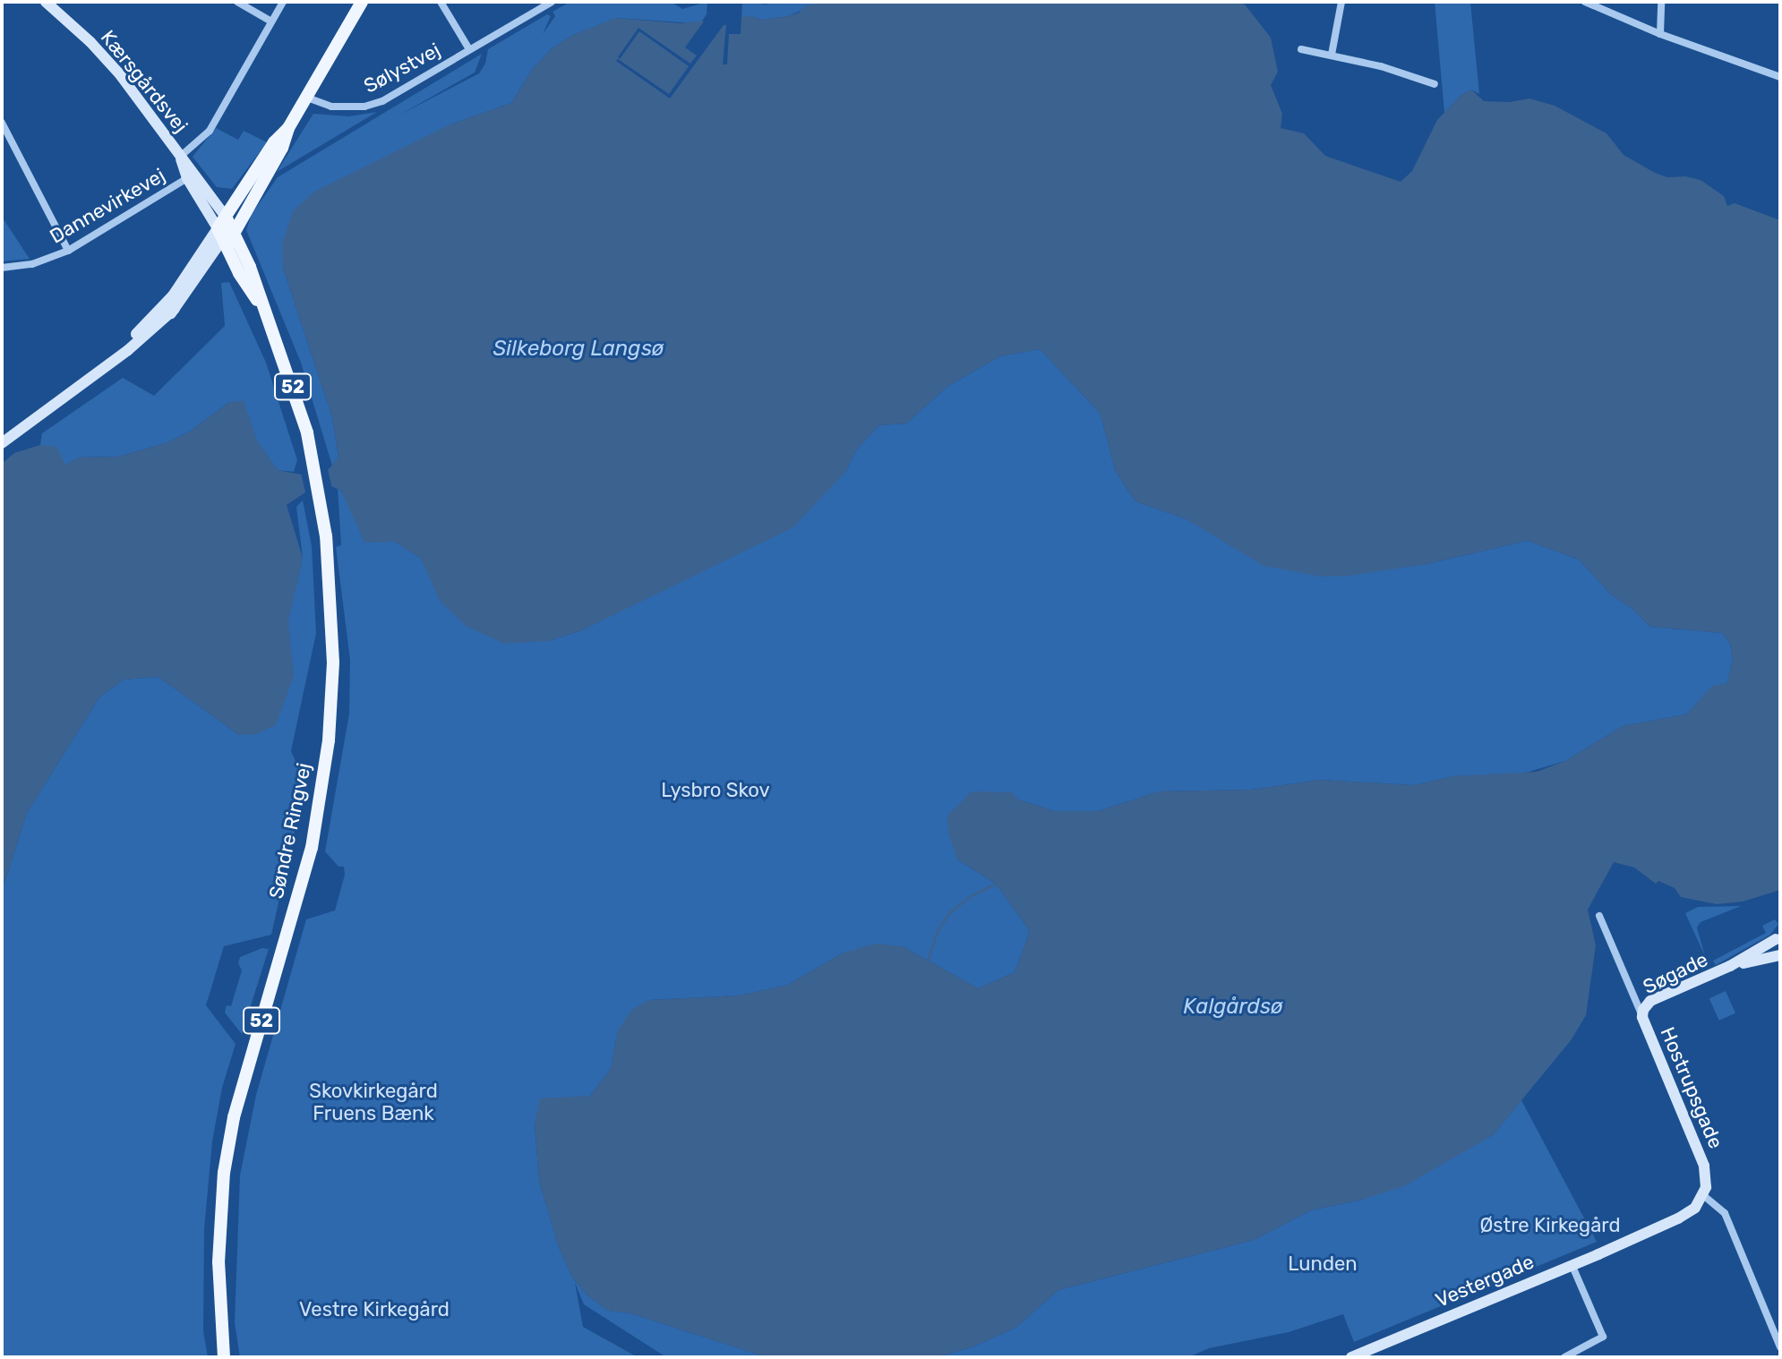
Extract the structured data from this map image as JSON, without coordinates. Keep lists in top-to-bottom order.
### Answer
{
  "streets": {
    "main road": ["52", "Søndre Ringvej"],
    "street": [
      "Sølystvej",
      "Kærsgårdsvej",
      "Dannevirkevej",
      "Søgade",
      "Hostrupsgade",
      "Vestergade"
    ]
  },
  "crossings": [
    ["Kærsgårdsvej", "Dannevirkevej"],
    ["Kærsgårdsvej", "Søndre Ringvej"],
    ["Søgade", "Hostrupsgade"],
    ["Hostrupsgade", "Vestergade"]
  ],
  "water": ["Silkeborg Langsø", "Kalgårdsø"],
  "parks": [
    "Lysbro Skov",
    "Skovkirkegård Fruens Bænk",
    "Østre Kirkegård",
    "Lunden",
    "Vestre Kirkegård"
  ]
}
